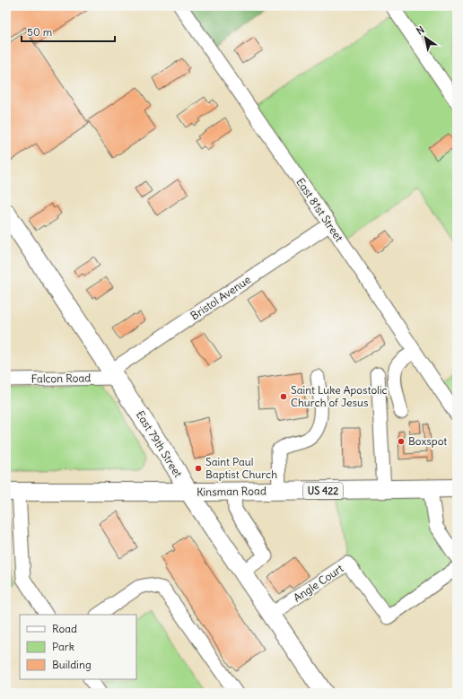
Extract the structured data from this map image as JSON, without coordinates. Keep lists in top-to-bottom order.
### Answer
{
  "streets": {
    "main road": ["East 79th Street", "US 422", "Kinsman Road"],
    "street": [
      "East 81st Street",
      "Bristol Avenue",
      "Falcon Road",
      "Angle Court"
    ]
  },
  "crossings": [
    ["East 81st Street", "Bristol Avenue"],
    ["Bristol Avenue", "Falcon Road"],
    ["Bristol Avenue", "East 79th Street"],
    ["Falcon Road", "East 79th Street"],
    ["East 79th Street", "Kinsman Road"],
    ["East 79th Street", "Angle Court"]
  ],
  "places": ["Saint Luke Apostolic Church of Jesus", "Boxspot", "Saint Paul Baptist Church"],
  "legend": ["Road", "Park", "Building"],
  "scale_bar": "50 m",
  "north": "top left"
}
